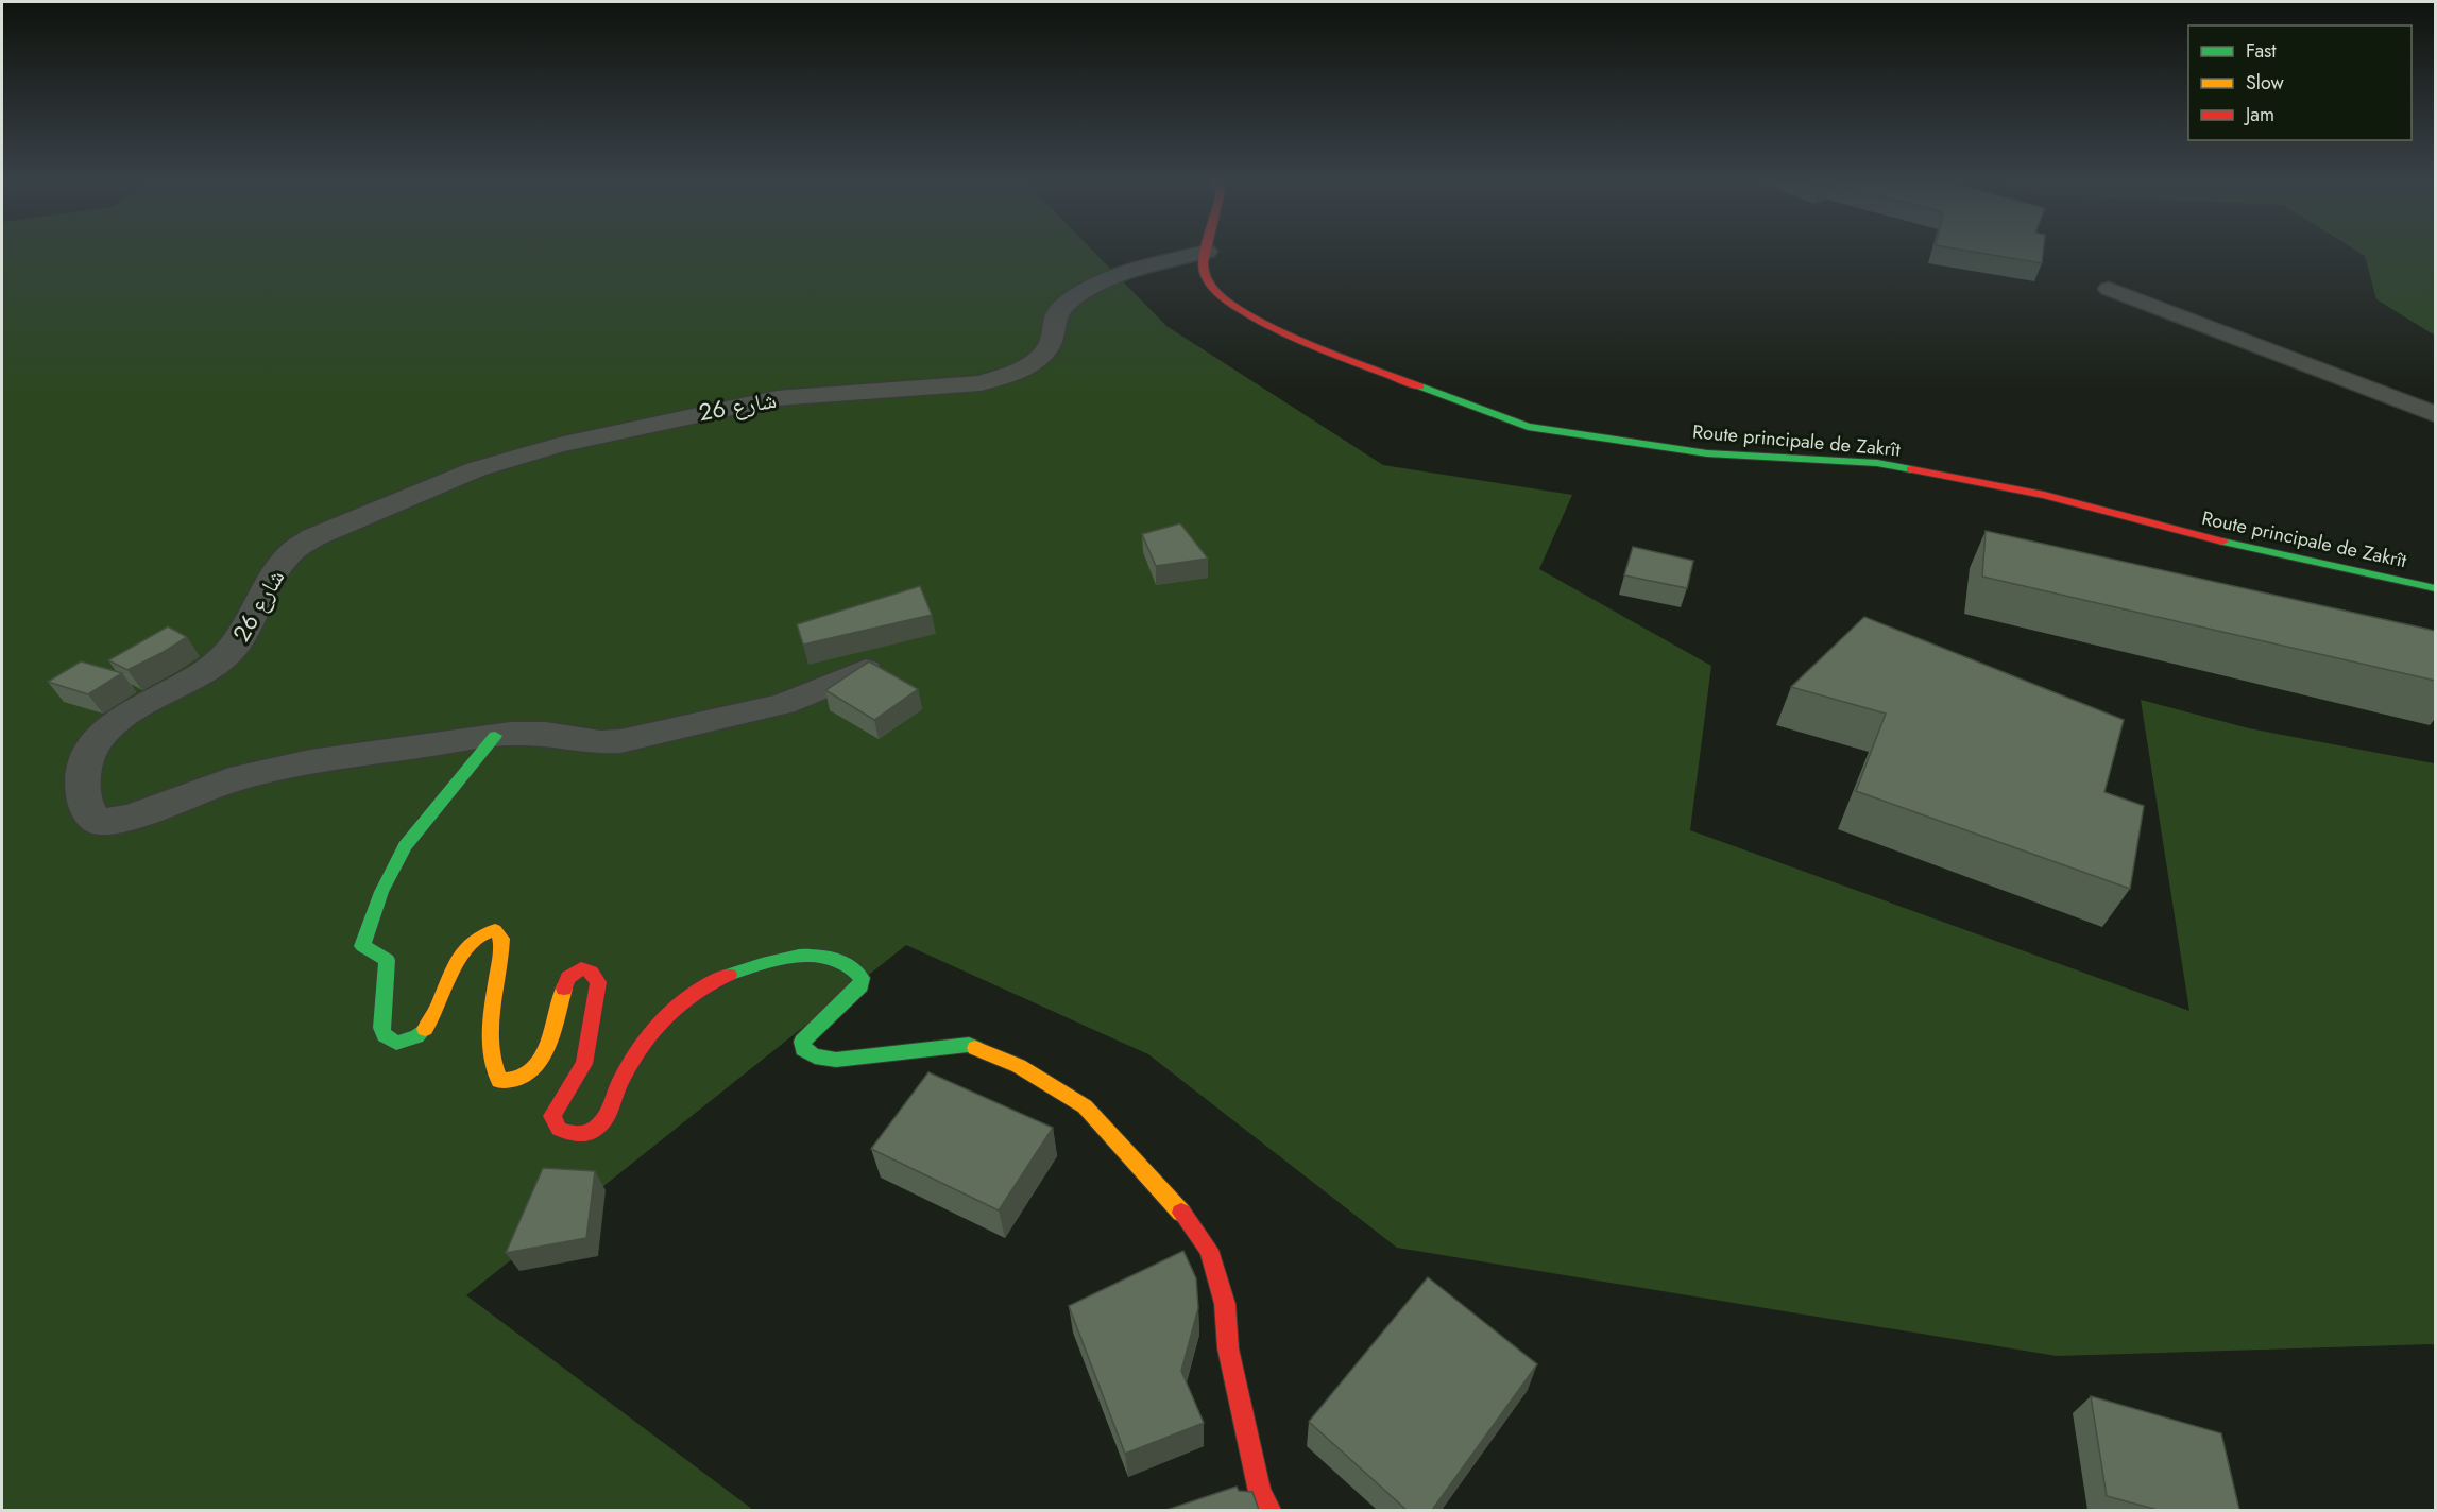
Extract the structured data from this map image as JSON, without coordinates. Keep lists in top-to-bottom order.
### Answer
{
  "streets": {
    "street": ["شارع 26", "Route principale de Zakrît"]
  },
  "crossings": [
    ["شارع 26", "Route principale de Zakrît"]
  ],
  "legend": ["Fast", "Slow", "Jam"]
}
